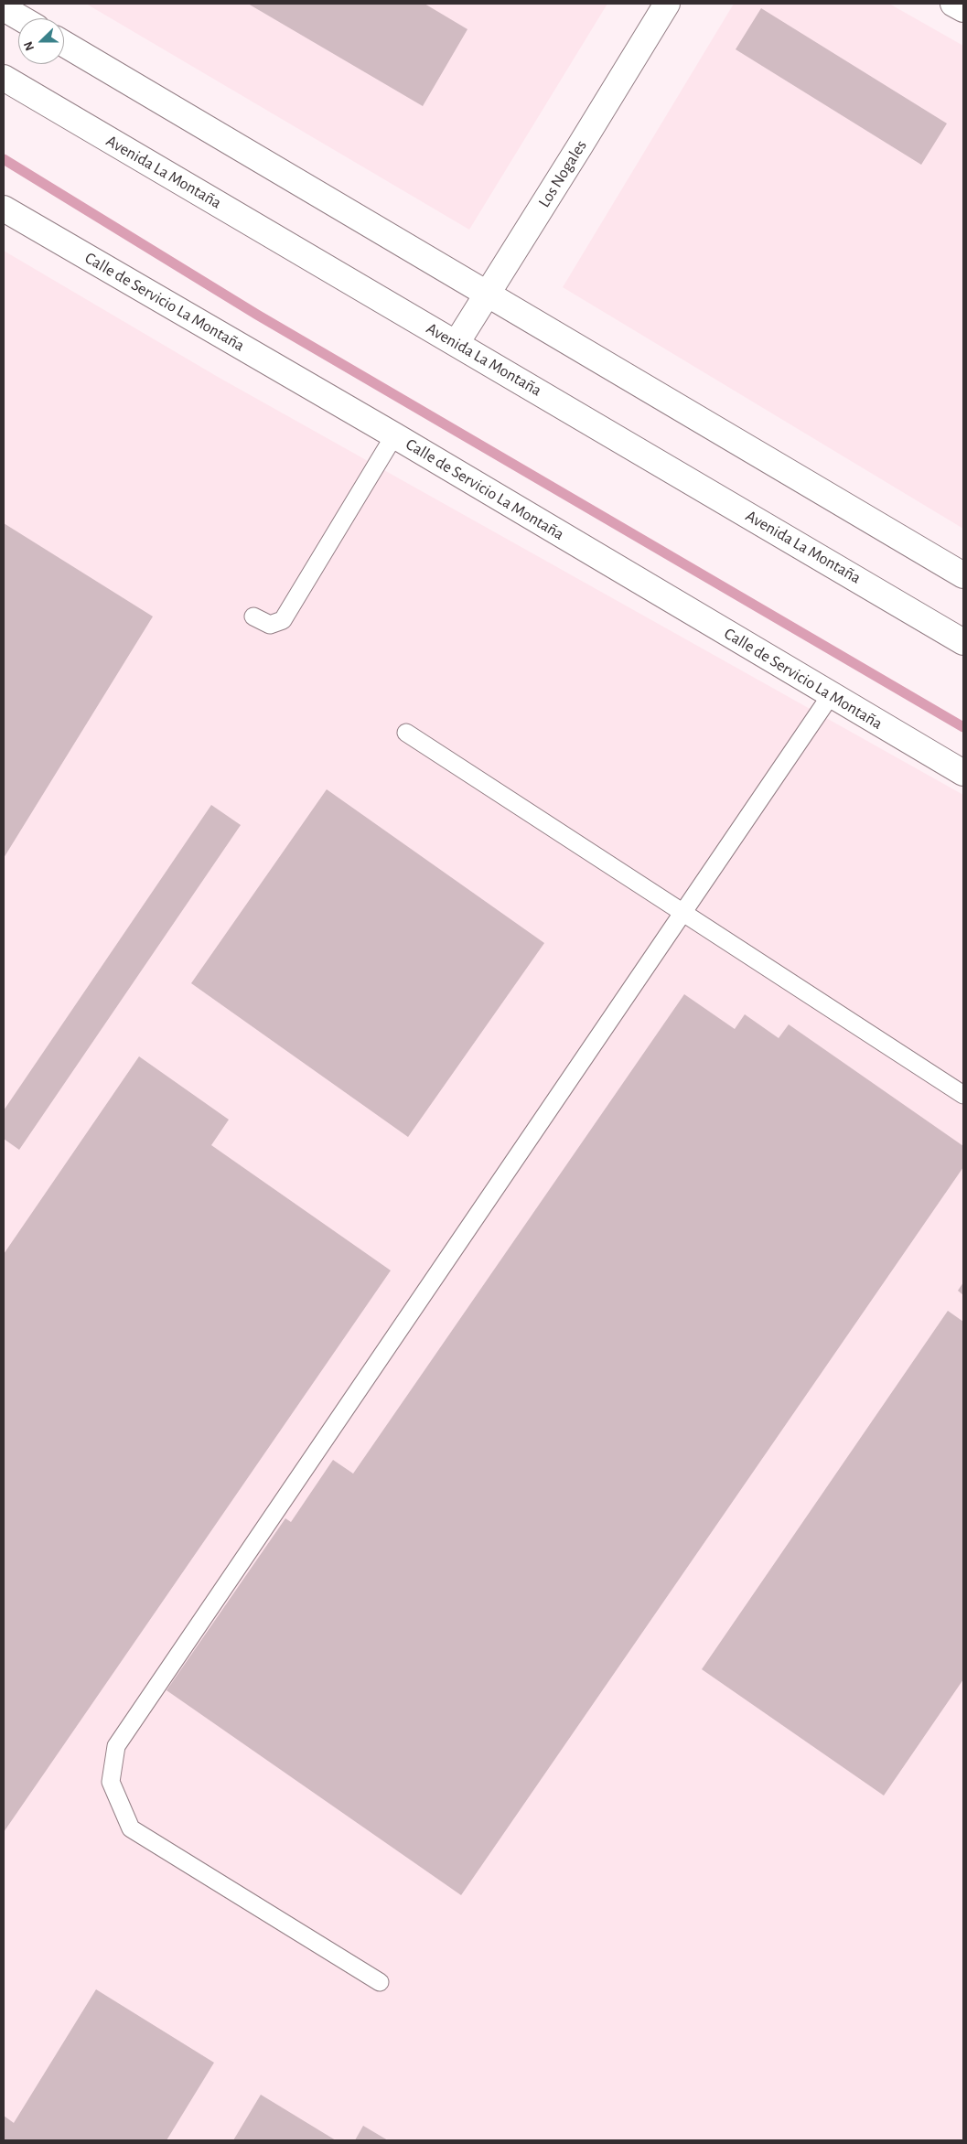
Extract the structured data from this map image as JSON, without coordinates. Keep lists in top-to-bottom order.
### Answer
{
  "streets": {
    "main road": ["Avenida La Montaña", "Los Nogales", "Calle de Servicio La Montaña"]
  },
  "crossings": [
    ["Avenida La Montaña", "Los Nogales"]
  ],
  "north": "left"
}
